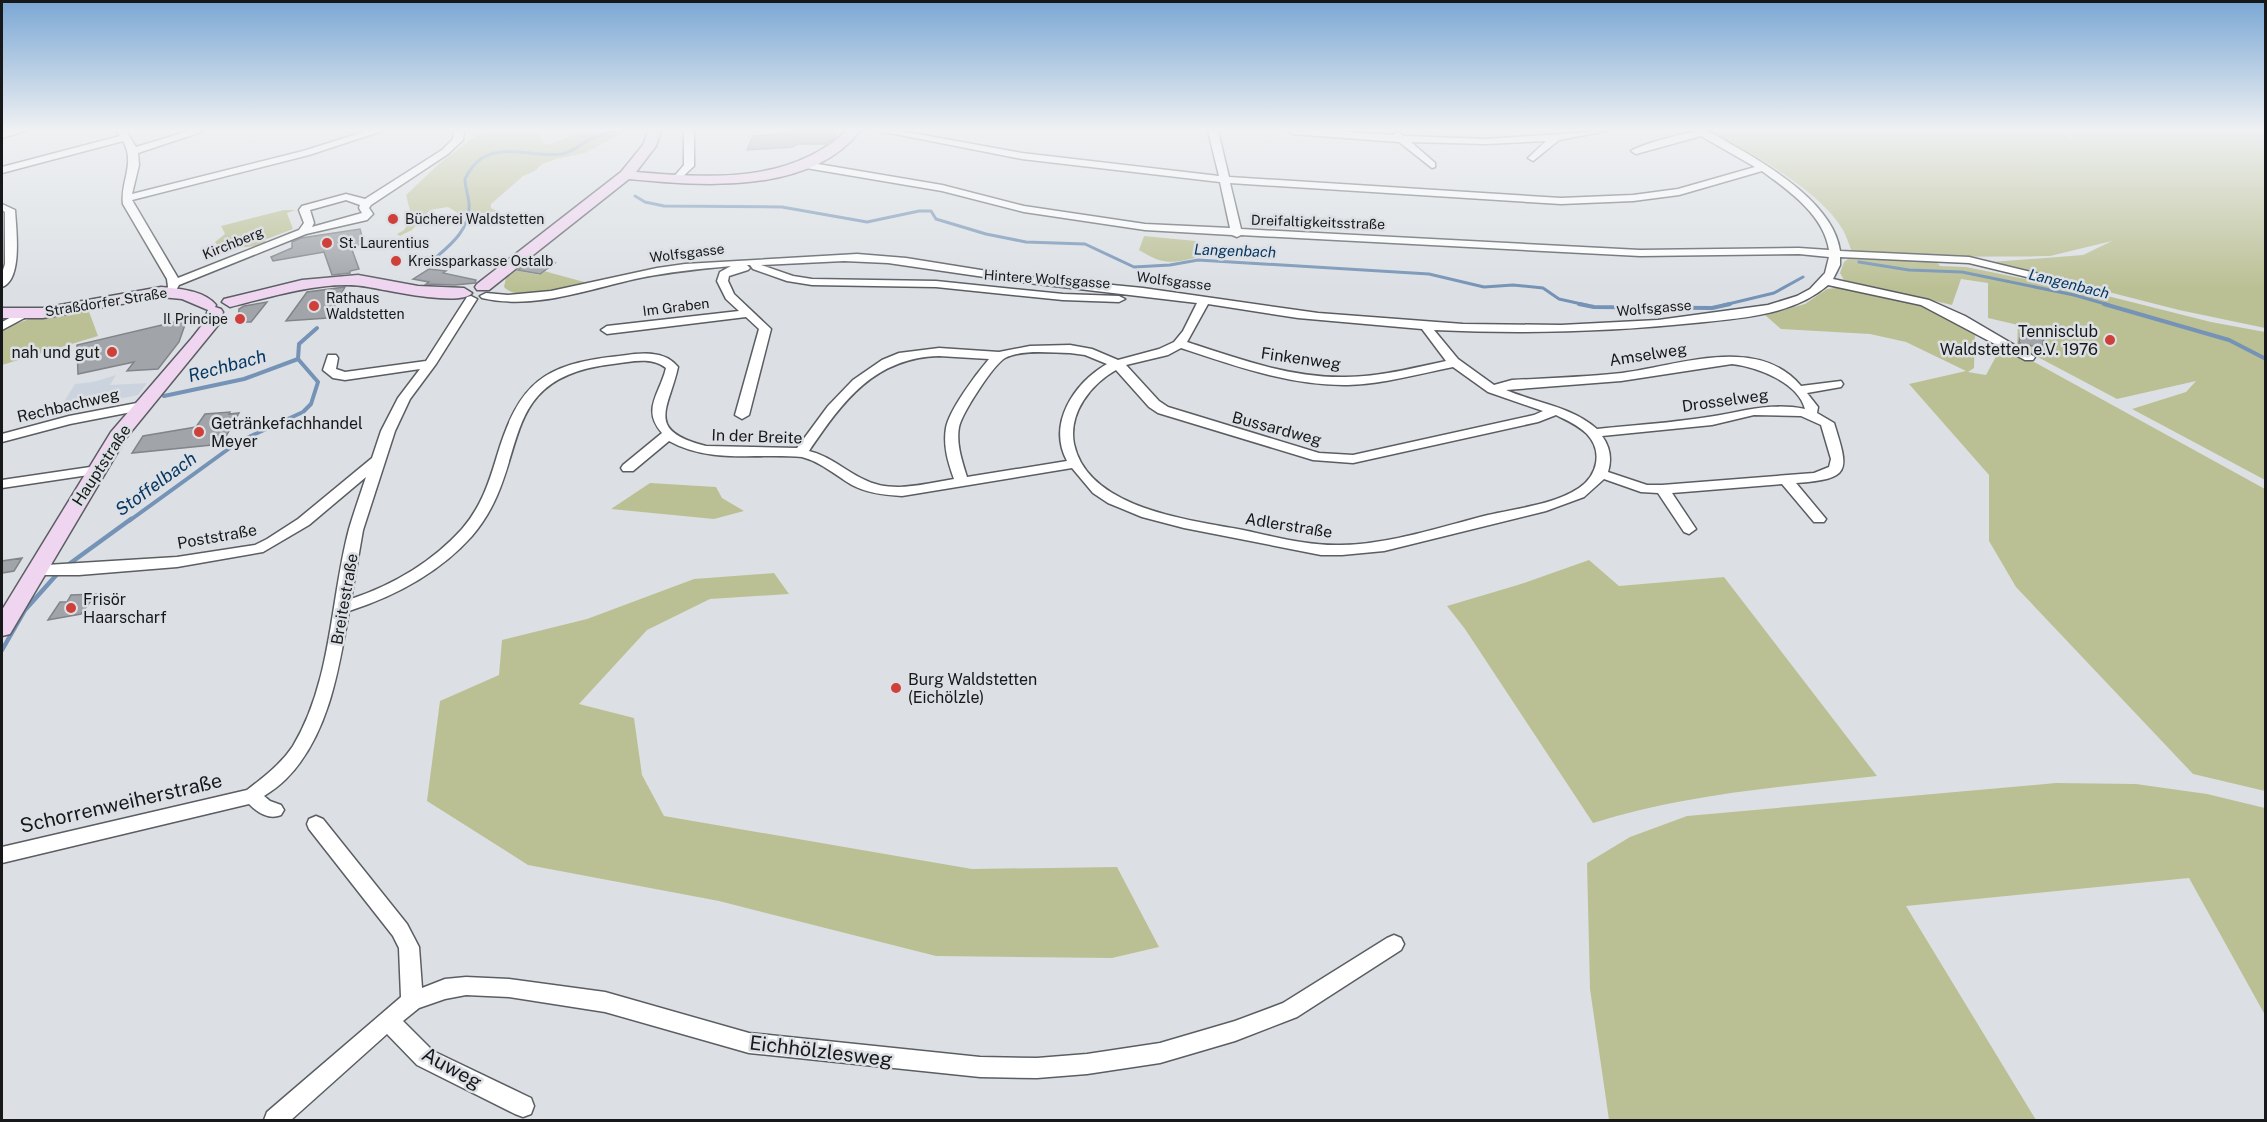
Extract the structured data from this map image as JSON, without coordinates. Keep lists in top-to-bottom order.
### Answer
{
  "streets": {
    "street": [
      "Dreifaltigkeitsstraße",
      "Kirchberg",
      "Wolfsgasse",
      "Hintere Wolfsgasse",
      "Straßdorfer Straße",
      "Im Graben",
      "Amselweg",
      "Finkenweg",
      "Drosselweg",
      "Rechbachweg",
      "Bussardweg",
      "In der Breite",
      "Hauptstraße",
      "Adlerstraße",
      "Poststraße",
      "Breitestraße",
      "Schorrenweiherstraße",
      "Eichhölzlesweg",
      "Auweg"
    ]
  },
  "crossings": [
    ["Kirchberg", "Straßdorfer Straße"],
    ["Wolfsgasse", "Hintere Wolfsgasse"],
    ["Wolfsgasse", "Im Graben"],
    ["Wolfsgasse", "Breitestraße"],
    ["Hintere Wolfsgasse", "Im Graben"],
    ["Straßdorfer Straße", "Hauptstraße"],
    ["Amselweg", "Drosselweg"],
    ["Rechbachweg", "Hauptstraße"],
    ["In der Breite", "Adlerstraße"],
    ["Hauptstraße", "Poststraße"],
    ["Poststraße", "Breitestraße"],
    ["Breitestraße", "Schorrenweiherstraße"],
    ["Eichhölzlesweg", "Auweg"]
  ],
  "water": ["Langenbach", "Rechbach", "Stoffelbach"],
  "places": [
    "Bücherei Waldstetten",
    "St. Laurentius",
    "Kreissparkasse Ostalb",
    "Rathaus Waldstetten",
    "Il Principe",
    "Tennisclub Waldstetten e.V. 1976",
    "nah und gut",
    "Getränkefachhandel Meyer",
    "Frisör Haarscharf",
    "Burg Waldstetten (Eichölzle)"
  ]
}
